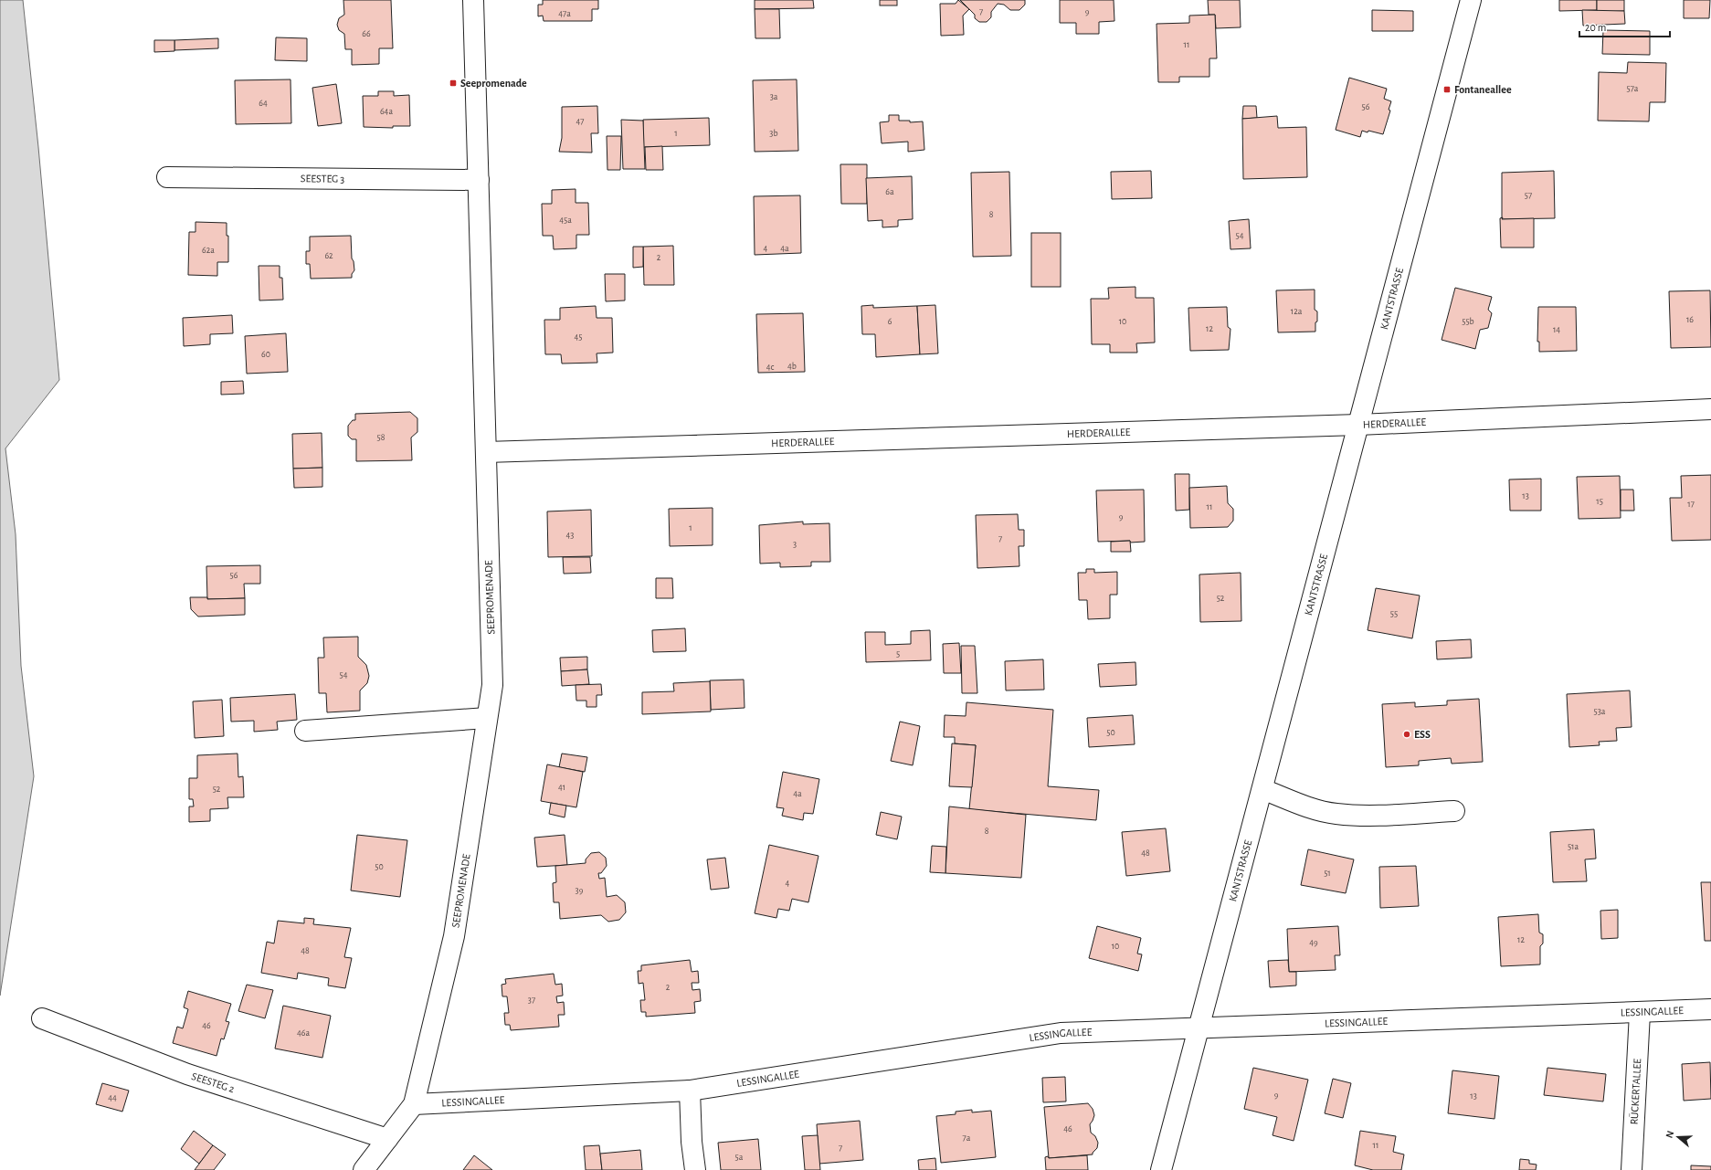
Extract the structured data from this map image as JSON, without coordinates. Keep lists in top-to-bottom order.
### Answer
{
  "streets": {
    "street": [
      "SEESTEG 3",
      "KANTSTRASSE",
      "HERDERALLEE",
      "SEEPROMENADE",
      "LESSINGALLEE",
      "SEESTEG 2",
      "RÜCKERTALLEE"
    ]
  },
  "crossings": [
    ["SEESTEG 3", "SEEPROMENADE"],
    ["KANTSTRASSE", "HERDERALLEE"],
    ["KANTSTRASSE", "LESSINGALLEE"],
    ["HERDERALLEE", "SEEPROMENADE"],
    ["SEEPROMENADE", "LESSINGALLEE"],
    ["SEEPROMENADE", "SEESTEG 2"],
    ["LESSINGALLEE", "RÜCKERTALLEE"]
  ],
  "places": {
    "transit": ["Seepromenade", "Fontaneallee"],
    "other": ["ESS"]
  },
  "house_numbers": [
    "7",
    "9",
    "47a",
    "66",
    "11",
    "57a",
    "3a",
    "64",
    "56",
    "64a",
    "47",
    "1",
    "3b",
    "6a",
    "57",
    "8",
    "45a",
    "54",
    "4",
    "4a",
    "62a",
    "62",
    "2",
    "12a",
    "16",
    "6",
    "10",
    "55b",
    "12",
    "14",
    "45",
    "60",
    "4b",
    "4c",
    "58",
    "13",
    "15",
    "17",
    "11",
    "9",
    "1",
    "43",
    "7",
    "3",
    "56",
    "52",
    "55",
    "5",
    "54",
    "53a",
    "50",
    "41",
    "52",
    "4a",
    "8",
    "51a",
    "48",
    "50",
    "51",
    "4",
    "39",
    "12",
    "49",
    "10",
    "48",
    "2",
    "37",
    "46",
    "46a",
    "9",
    "13",
    "44",
    "46",
    "7a",
    "11",
    "7",
    "5a"
  ],
  "scale_bar": "20 m",
  "north": "left"
}
